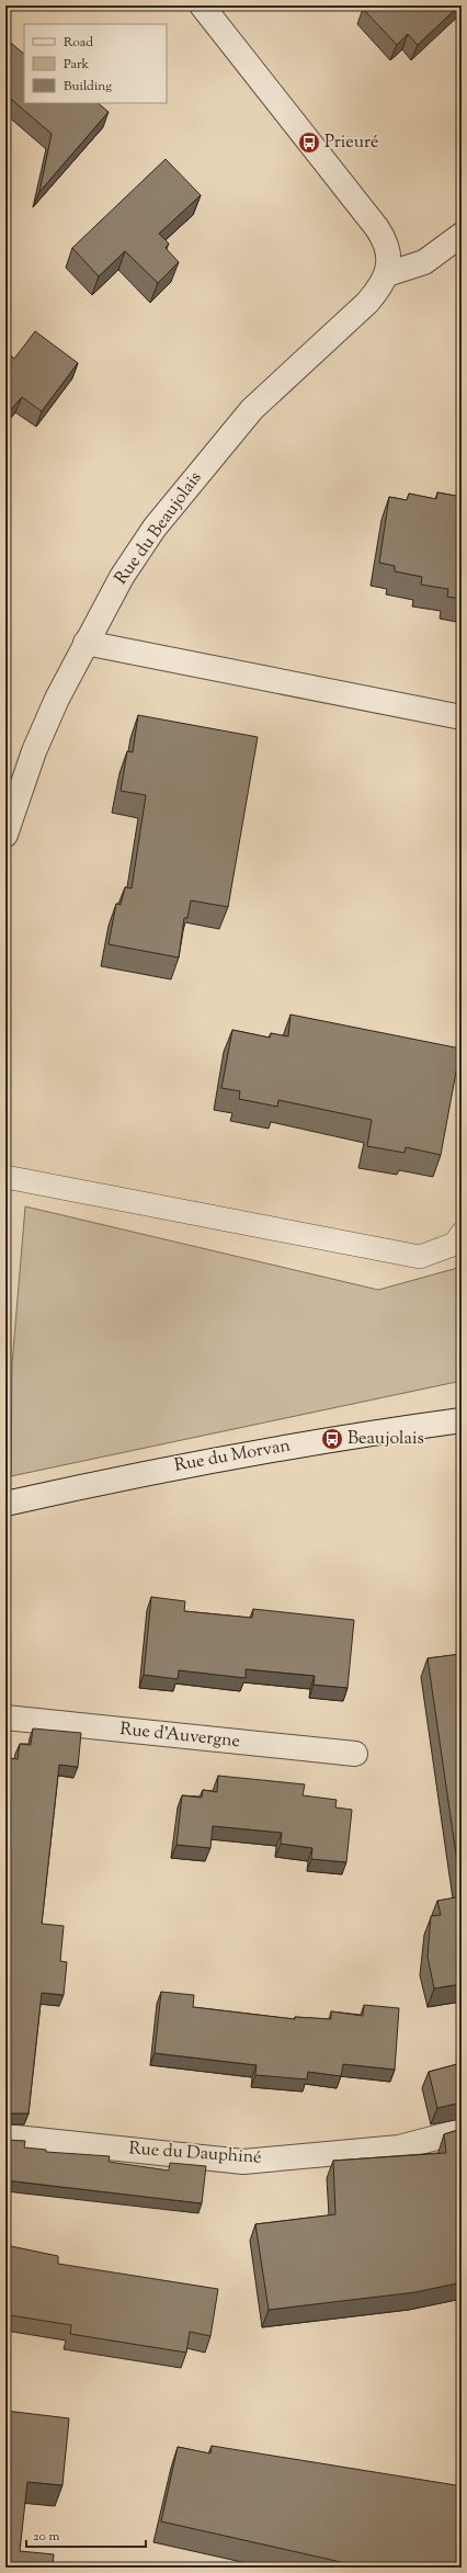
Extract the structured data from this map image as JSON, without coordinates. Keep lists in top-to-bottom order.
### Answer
{
  "streets": {
    "street": [
      "Rue du Beaujolais",
      "Rue du Morvan",
      "Rue d'Auvergne",
      "Rue du Dauphiné"
    ]
  },
  "places": {
    "bus stop": ["Prieuré", "Beaujolais"]
  },
  "legend": ["Road", "Park", "Building"],
  "scale_bar": "20 m"
}
